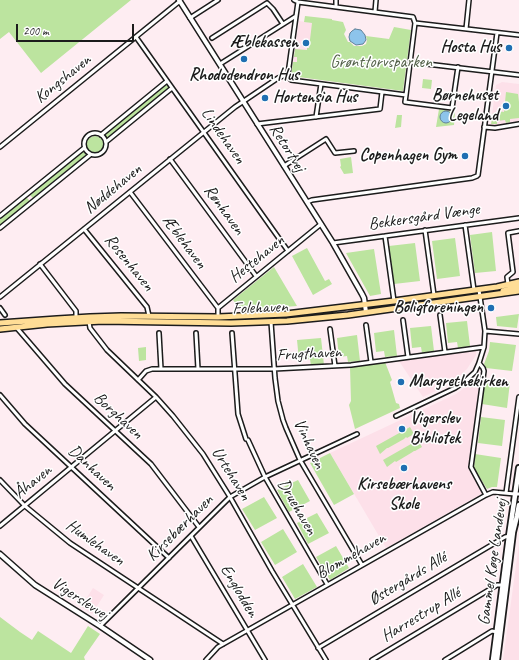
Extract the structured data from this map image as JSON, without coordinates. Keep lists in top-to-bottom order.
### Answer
{
  "streets": {
    "main road": ["Folehaven", "Gammel Køge Landevej"],
    "street": [
      "Kongshaven",
      "Lindehaven",
      "Retortvej",
      "Nøddehaven",
      "Rønhaven",
      "Bekkersgård Vænge",
      "Æblehaven",
      "Hestehaven",
      "Rosenhaven",
      "Frugthaven",
      "Borghaven",
      "Vinhaven",
      "Danhaven",
      "Urtehaven",
      "Åhaven",
      "Druehaven",
      "Kirsebærhaven",
      "Humlehaven",
      "Blommehaven",
      "Østergårds Allé",
      "Englodden",
      "Vigerslevvej",
      "Harrestrup Allé"
    ]
  },
  "crossings": [
    ["Kongshaven", "Lindehaven"],
    ["Kongshaven", "Retortvej"],
    ["Lindehaven", "Nøddehaven"],
    ["Lindehaven", "Hestehaven"],
    ["Retortvej", "Nøddehaven"],
    ["Retortvej", "Bekkersgård Vænge"],
    ["Retortvej", "Hestehaven"],
    ["Retortvej", "Folehaven"],
    ["Nøddehaven", "Rønhaven"],
    ["Nøddehaven", "Æblehaven"],
    ["Nøddehaven", "Rosenhaven"],
    ["Rønhaven", "Hestehaven"],
    ["Æblehaven", "Hestehaven"],
    ["Rosenhaven", "Folehaven"],
    ["Folehaven", "Borghaven"],
    ["Folehaven", "Vinhaven"],
    ["Folehaven", "Urtehaven"],
    ["Frugthaven", "Vinhaven"],
    ["Frugthaven", "Urtehaven"],
    ["Frugthaven", "Druehaven"],
    ["Borghaven", "Åhaven"],
    ["Borghaven", "Kirsebærhaven"],
    ["Vinhaven", "Kirsebærhaven"],
    ["Vinhaven", "Blommehaven"],
    ["Danhaven", "Åhaven"],
    ["Danhaven", "Kirsebærhaven"],
    ["Urtehaven", "Åhaven"],
    ["Urtehaven", "Kirsebærhaven"],
    ["Urtehaven", "Blommehaven"],
    ["Urtehaven", "Østergårds Allé"],
    ["Åhaven", "Humlehaven"],
    ["Druehaven", "Kirsebærhaven"],
    ["Druehaven", "Blommehaven"],
    ["Kirsebærhaven", "Humlehaven"],
    ["Kirsebærhaven", "Englodden"],
    ["Kirsebærhaven", "Vigerslevvej"],
    ["Humlehaven", "Blommehaven"],
    ["Blommehaven", "Gammel Køge Landevej"],
    ["Blommehaven", "Englodden"],
    ["Gammel Køge Landevej", "Østergårds Allé"],
    ["Gammel Køge Landevej", "Harrestrup Allé"]
  ],
  "parks": ["Grønttorvsparken"],
  "places": [
    "Æblekassen",
    "Hosta Hus",
    "Rhododendron Hus",
    "Hortensia Hus",
    "Børnehuset Legeland",
    "Copenhagen Gym",
    "Boligforeningen",
    "Margrethekirken",
    "Vigerslev Bibliotek",
    "Kirsebærhavens Skole"
  ],
  "scale_bar": "200 m"
}
